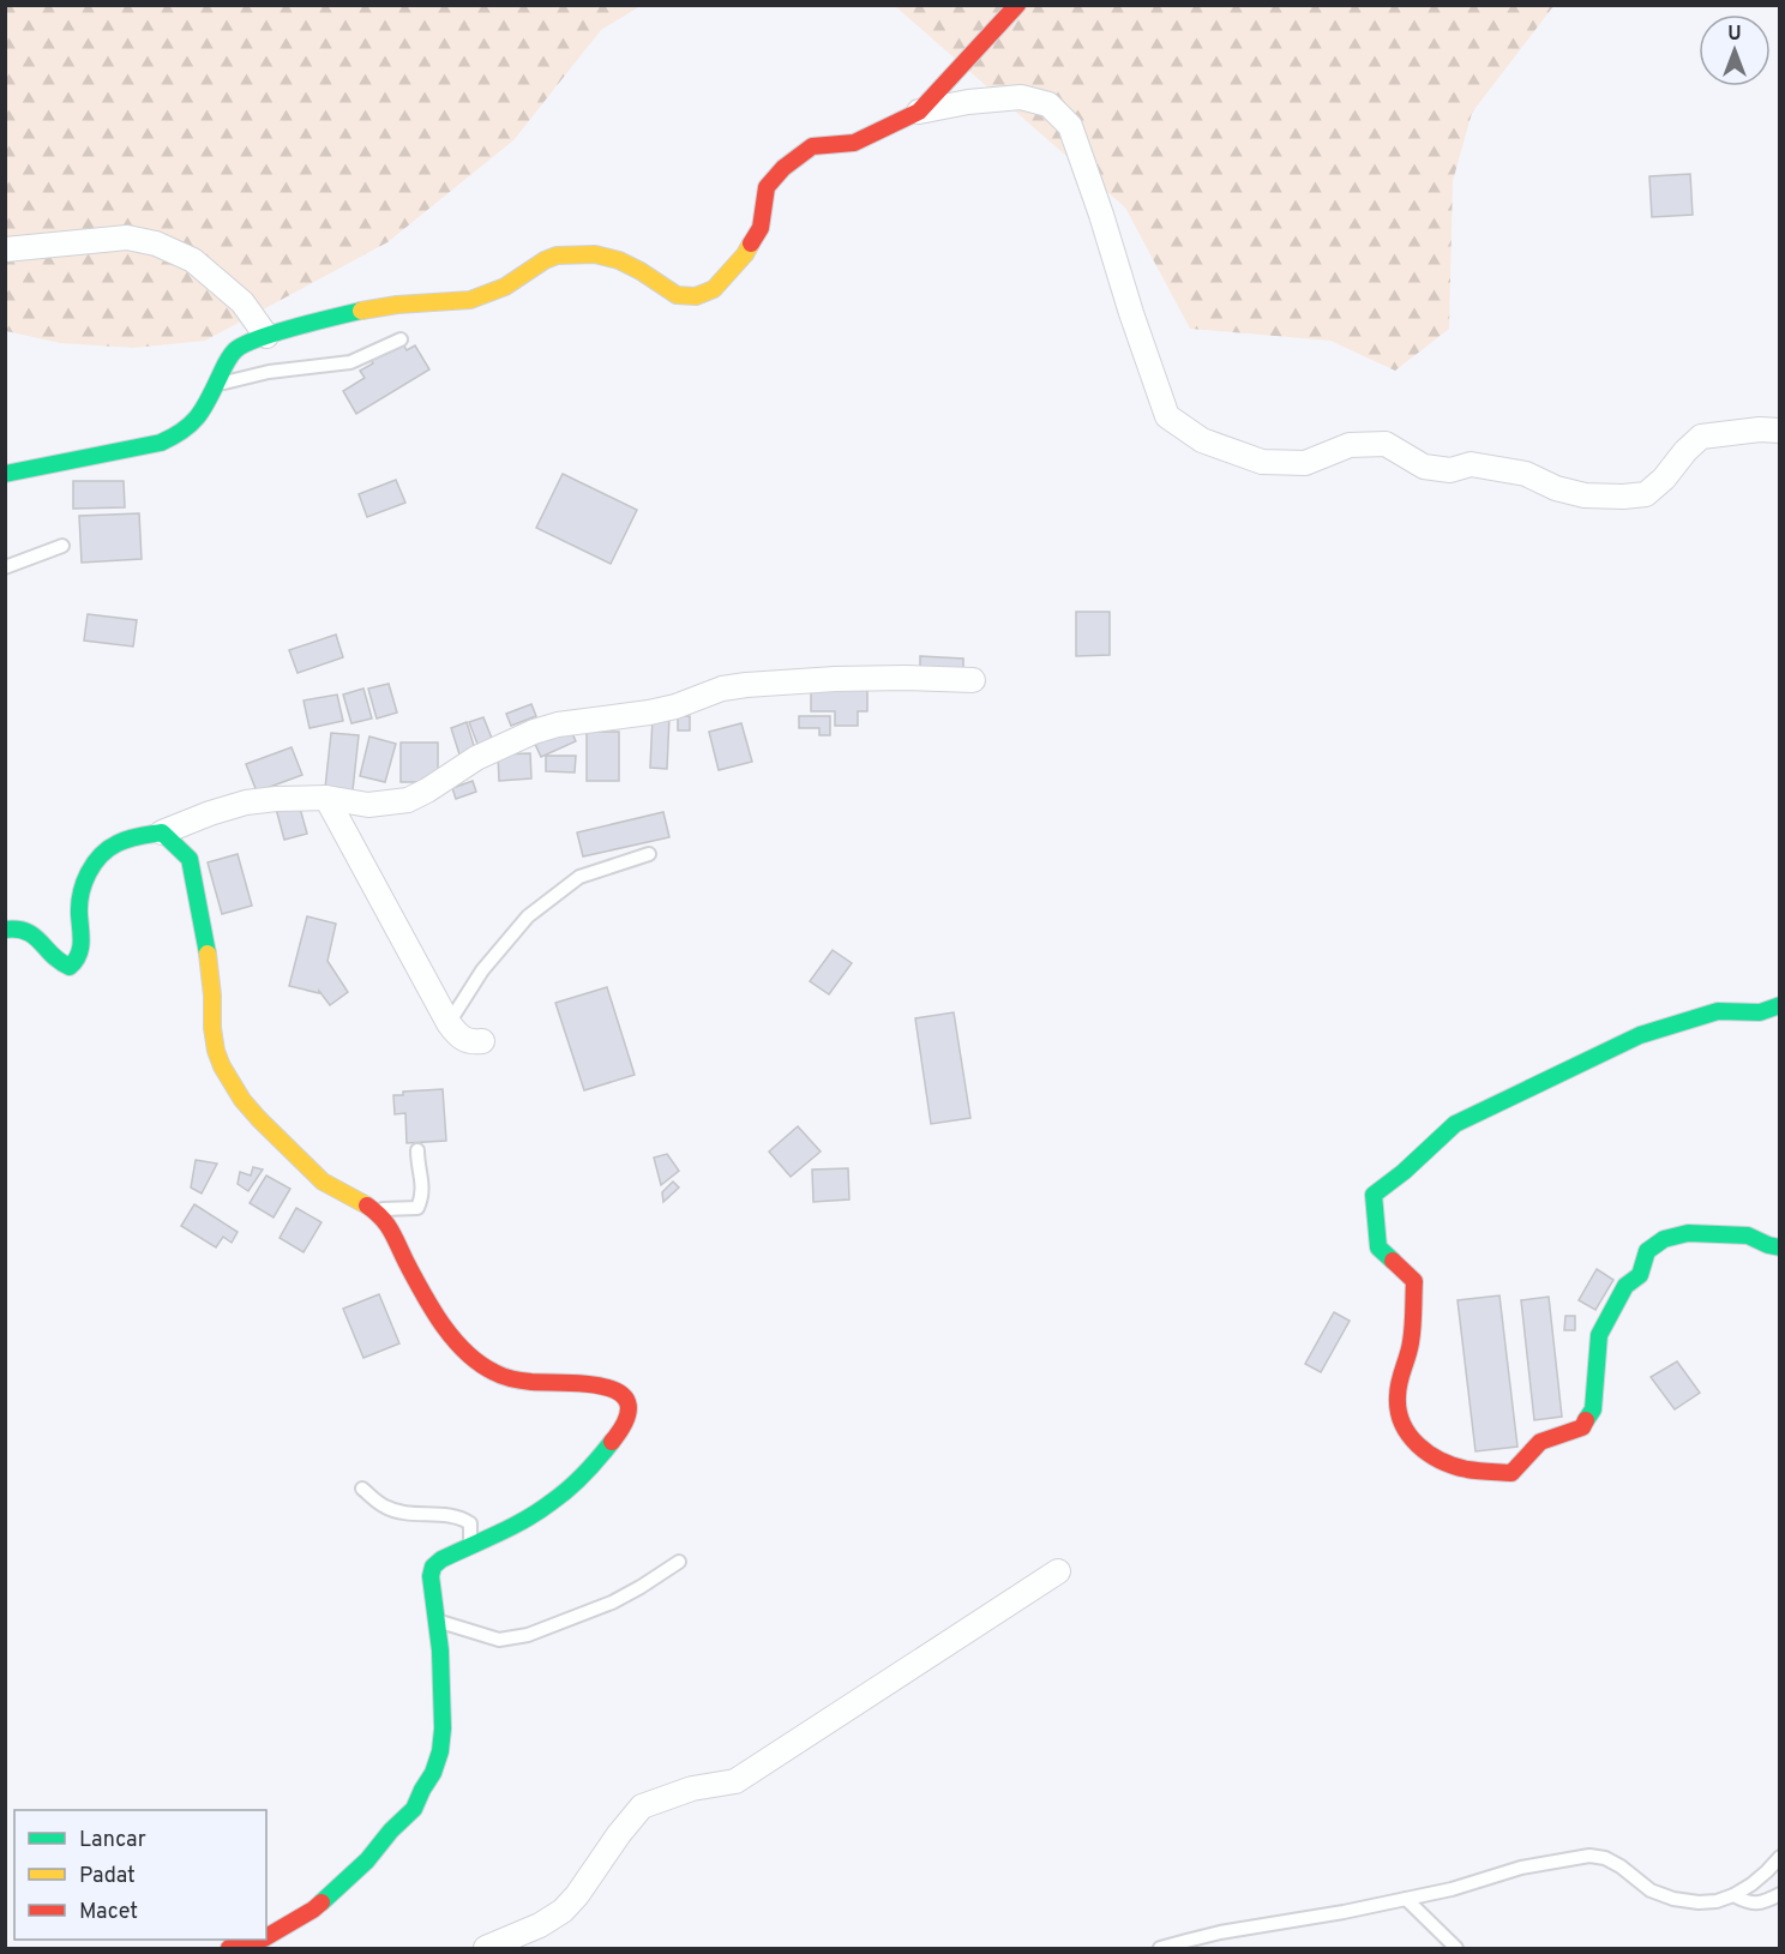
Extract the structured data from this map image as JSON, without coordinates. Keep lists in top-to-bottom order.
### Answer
{
  "legend": ["Lancar", "Padat", "Macet"],
  "north": "top"
}
